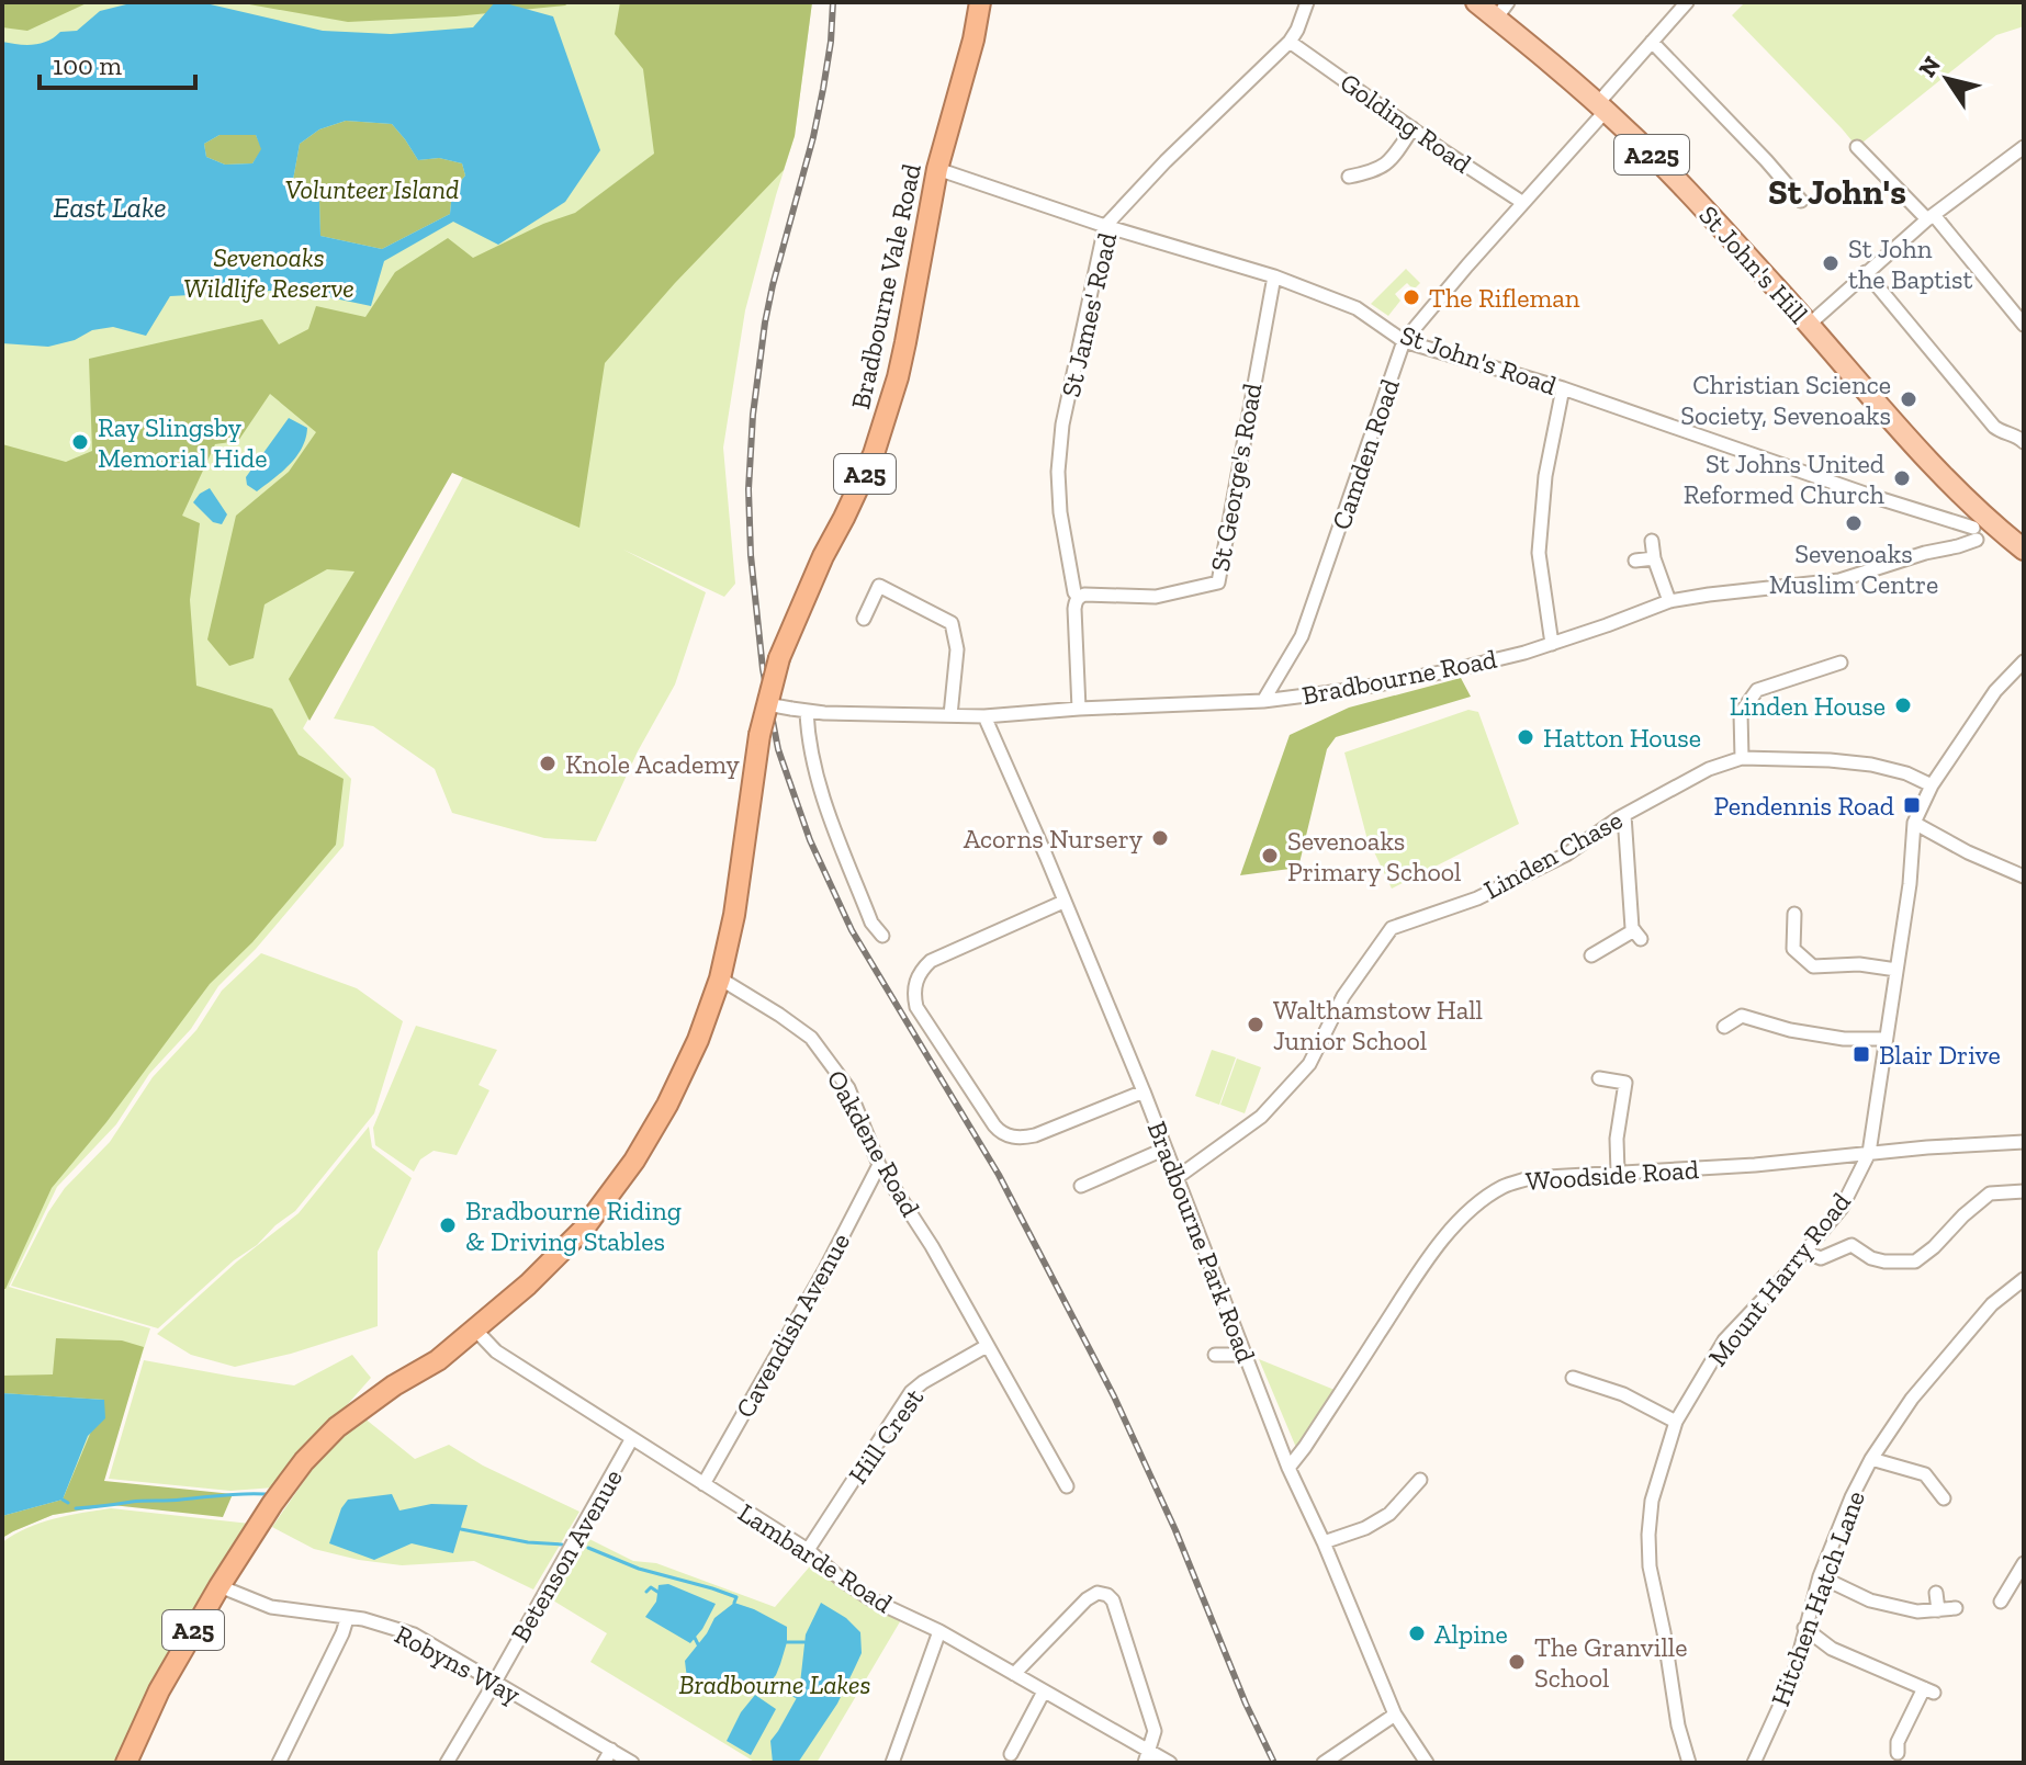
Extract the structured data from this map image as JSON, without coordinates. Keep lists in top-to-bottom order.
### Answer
{
  "streets": {
    "highway": ["Bradbourne Vale Road", "A25"],
    "main road": ["A225", "St John's Hill"],
    "street": [
      "Golding Road",
      "St James' Road",
      "St John's Road",
      "Camden Road",
      "St George's Road",
      "Bradbourne Road",
      "Linden Chase",
      "Oakdene Road",
      "Woodside Road",
      "Bradbourne Park Road",
      "Mount Harry Road",
      "Cavendish Avenue",
      "Hill Crest",
      "Betenson Avenue",
      "Lambarde Road",
      "Hitchen Hatch Lane",
      "Robyns Way"
    ]
  },
  "crossings": [
    ["Golding Road", "St James' Road"],
    ["Golding Road", "Camden Road"],
    ["St John's Hill", "St John's Road"],
    ["St John's Hill", "Camden Road"],
    ["St John's Hill", "Bradbourne Road"],
    ["Bradbourne Vale Road", "St John's Road"],
    ["Bradbourne Vale Road", "Bradbourne Road"],
    ["Bradbourne Vale Road", "Oakdene Road"],
    ["Bradbourne Vale Road", "Lambarde Road"],
    ["Bradbourne Vale Road", "Robyns Way"],
    ["St James' Road", "St John's Road"],
    ["St James' Road", "St George's Road"],
    ["St John's Road", "Camden Road"],
    ["St John's Road", "St George's Road"],
    ["St John's Road", "Bradbourne Road"],
    ["Camden Road", "Bradbourne Road"],
    ["Bradbourne Road", "Bradbourne Park Road"],
    ["Linden Chase", "Bradbourne Park Road"],
    ["Linden Chase", "Mount Harry Road"],
    ["Oakdene Road", "Cavendish Avenue"],
    ["Oakdene Road", "Hill Crest"],
    ["Woodside Road", "Bradbourne Park Road"],
    ["Woodside Road", "Mount Harry Road"],
    ["Cavendish Avenue", "Lambarde Road"],
    ["Hill Crest", "Lambarde Road"],
    ["Betenson Avenue", "Lambarde Road"],
    ["Betenson Avenue", "Robyns Way"]
  ],
  "districts": ["St John's"],
  "water": ["East Lake"],
  "parks": ["Volunteer Island", "Sevenoaks Wildlife Reserve", "Bradbourne Lakes"],
  "places": {
    "other": [
      "St John the Baptist",
      "The Rifleman",
      "Christian Science Society, Sevenoaks",
      "Ray Slingsby Memorial Hide",
      "St Johns United Reformed Church",
      "Sevenoaks Muslim Centre",
      "Linden House",
      "Hatton House",
      "Knole Academy",
      "Acorns Nursery",
      "Sevenoaks Primary School",
      "Walthamstow Hall Junior School",
      "Bradbourne Riding & Driving Stables",
      "Alpine",
      "The Granville School"
    ],
    "transit": ["Pendennis Road", "Blair Drive"]
  },
  "scale_bar": "100 m",
  "north": "top left"
}
